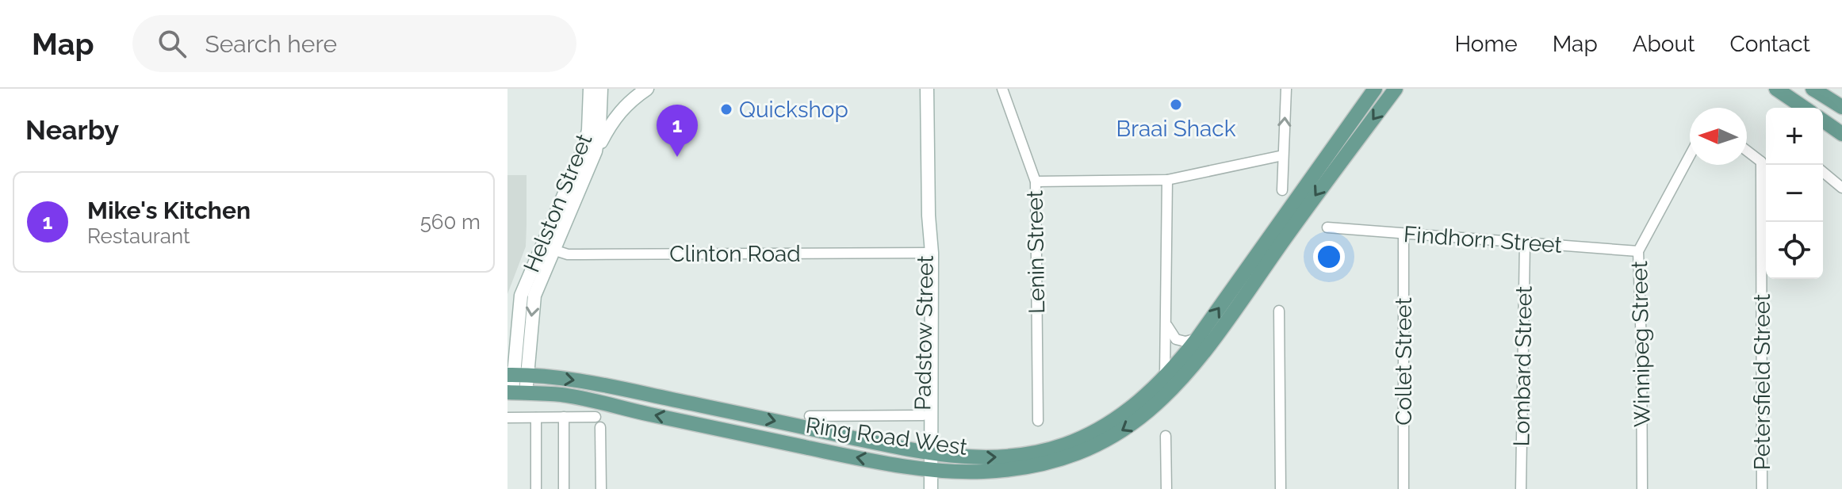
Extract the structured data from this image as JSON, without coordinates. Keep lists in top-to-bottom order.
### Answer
{
  "streets": {
    "main road": ["Ring Road West"],
    "street": [
      "Helston Street",
      "Findhorn Street",
      "Lenin Street",
      "Clinton Road",
      "Padstow Street",
      "Winnipeg Street",
      "Collet Street",
      "Lombard Street",
      "Petersfield Street"
    ]
  },
  "crossings": [
    ["Helston Street", "Clinton Road"],
    ["Helston Street", "Ring Road West"],
    ["Findhorn Street", "Winnipeg Street"],
    ["Findhorn Street", "Collet Street"],
    ["Findhorn Street", "Lombard Street"],
    ["Clinton Road", "Padstow Street"],
    ["Padstow Street", "Ring Road West"]
  ],
  "places": ["Braai Shack", "Quickshop"],
  "north": "left",
  "page": {
    "header": "Map",
    "search": "Search here",
    "nav": [
      "Home",
      "Map",
      "About",
      "Contact"
    ],
    "heading": "Nearby",
    "pins": "1",
    "map_buttons": ["+", "−"],
    "list": [
      {
        "mark": "1",
        "name": "Mike's Kitchen",
        "note": "Restaurant",
        "value": "560 m"
      }
    ]
  }
}
